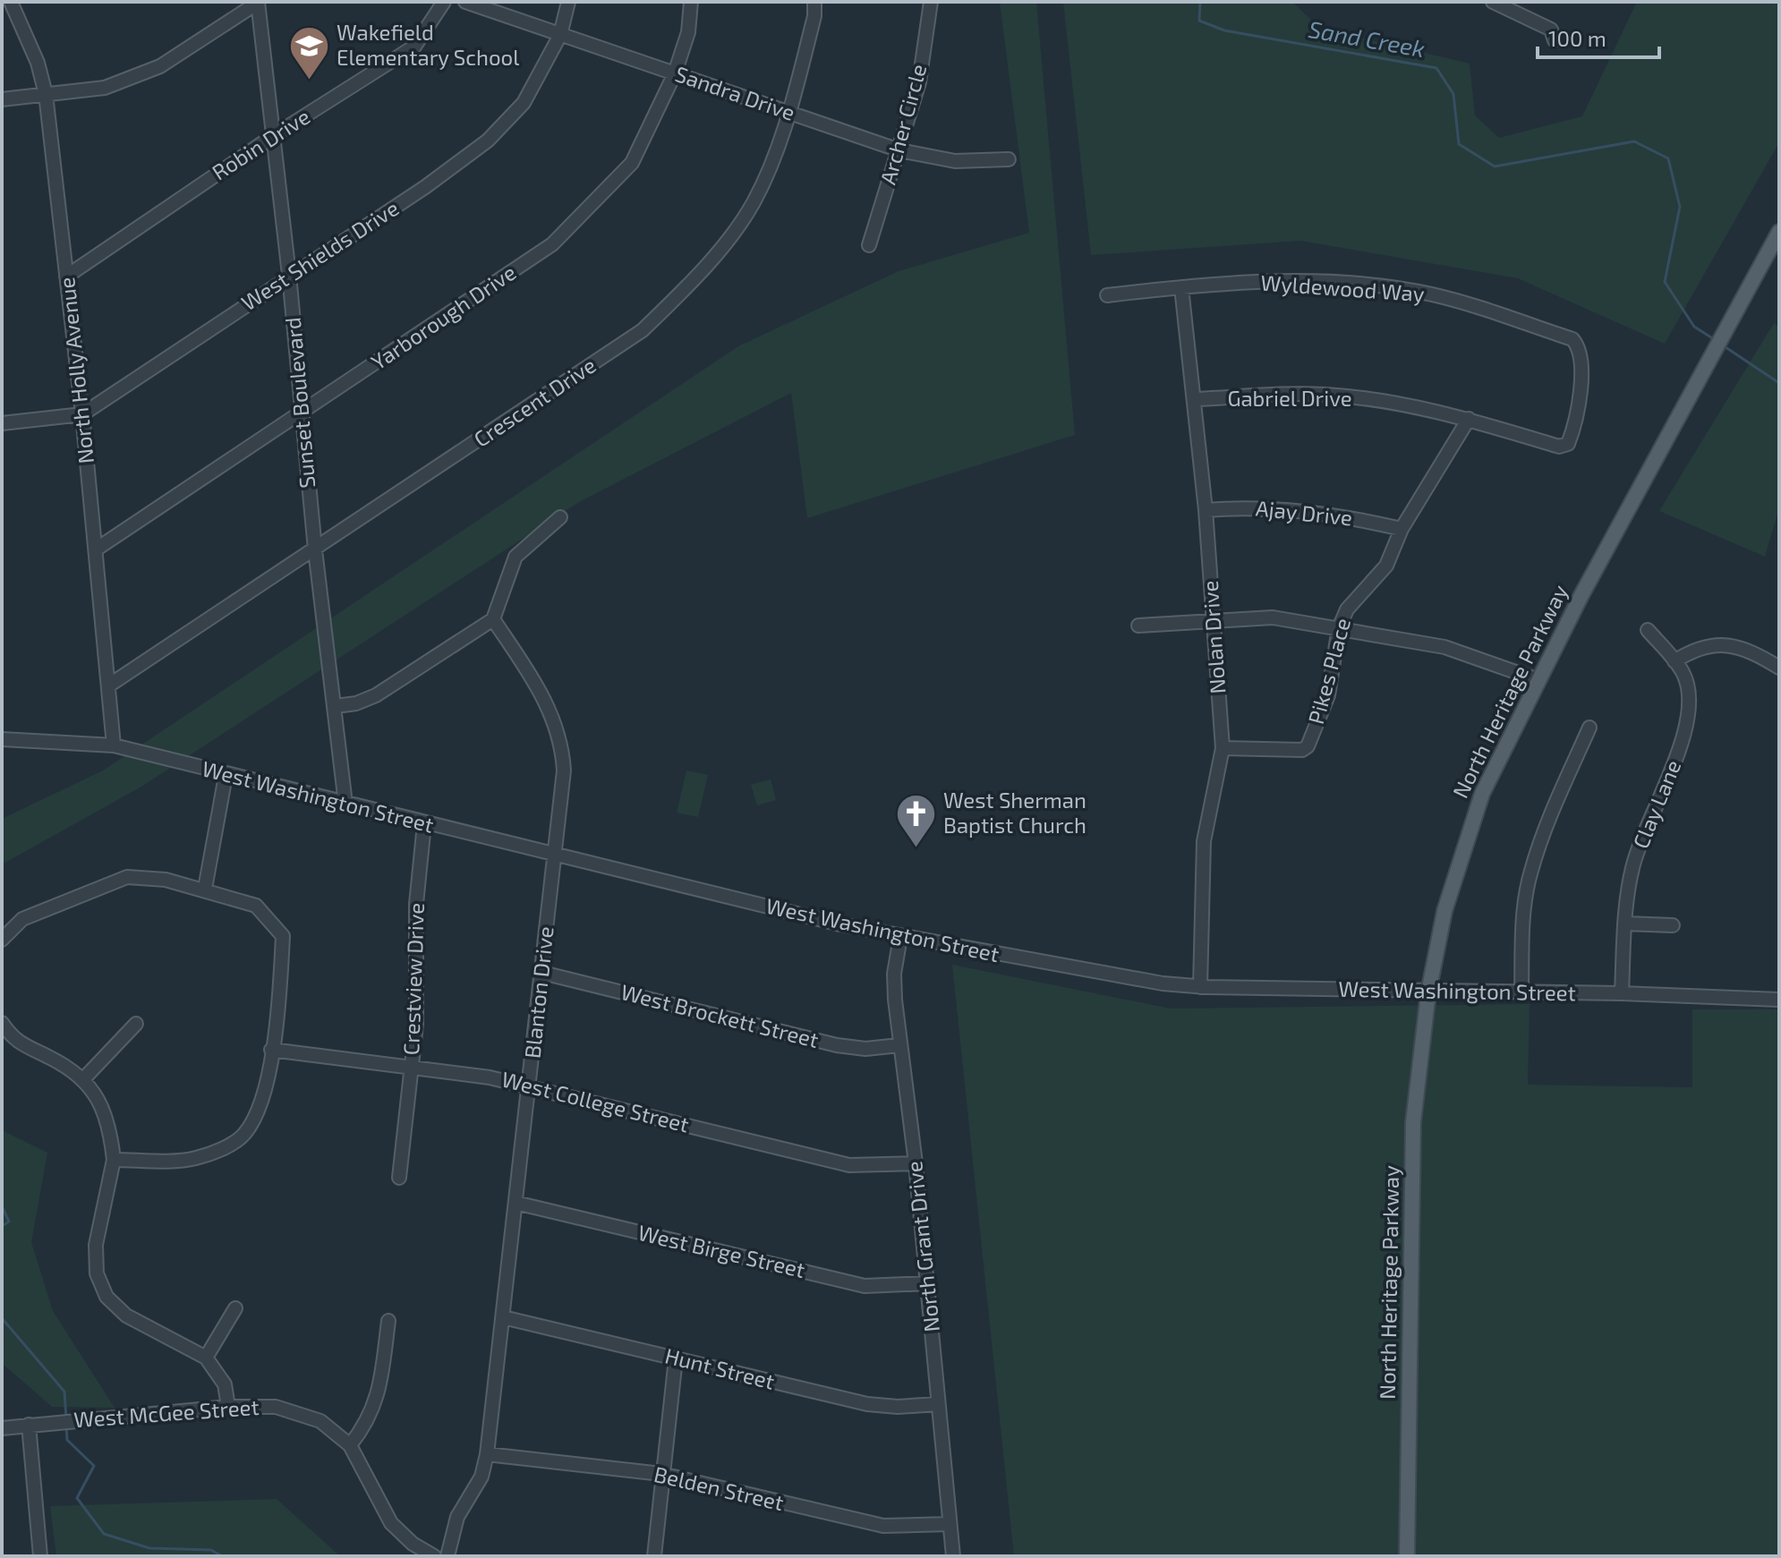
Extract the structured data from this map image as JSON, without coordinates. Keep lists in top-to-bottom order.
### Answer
{
  "streets": {
    "main road": ["North Heritage Parkway"],
    "street": [
      "Sandra Drive",
      "Archer Circle",
      "Robin Drive",
      "West Shields Drive",
      "Wyldewood Way",
      "Yarborough Drive",
      "North Holly Avenue",
      "Gabriel Drive",
      "Sunset Boulevard",
      "Crescent Drive",
      "Ajay Drive",
      "Nolan Drive",
      "Pikes Place",
      "West Washington Street",
      "Clay Lane",
      "Crestview Drive",
      "Blanton Drive",
      "West Brockett Street",
      "West College Street",
      "North Grant Drive",
      "West Birge Street",
      "Hunt Street",
      "West McGee Street",
      "Belden Street"
    ]
  },
  "crossings": [
    ["Sandra Drive", "Archer Circle"],
    ["Sandra Drive", "West Shields Drive"],
    ["Sandra Drive", "Yarborough Drive"],
    ["Sandra Drive", "Crescent Drive"],
    ["Robin Drive", "North Holly Avenue"],
    ["Robin Drive", "Sunset Boulevard"],
    ["West Shields Drive", "North Holly Avenue"],
    ["West Shields Drive", "Sunset Boulevard"],
    ["Wyldewood Way", "Gabriel Drive"],
    ["Wyldewood Way", "Nolan Drive"],
    ["Wyldewood Way", "Pikes Place"],
    ["Yarborough Drive", "North Holly Avenue"],
    ["Yarborough Drive", "Sunset Boulevard"],
    ["North Holly Avenue", "Crescent Drive"],
    ["North Holly Avenue", "West Washington Street"],
    ["Gabriel Drive", "Nolan Drive"],
    ["Gabriel Drive", "Pikes Place"],
    ["Sunset Boulevard", "Crescent Drive"],
    ["Sunset Boulevard", "West Washington Street"],
    ["Ajay Drive", "Nolan Drive"],
    ["Ajay Drive", "Pikes Place"],
    ["Nolan Drive", "Pikes Place"],
    ["Nolan Drive", "West Washington Street"],
    ["North Heritage Parkway", "West Washington Street"],
    ["West Washington Street", "Clay Lane"],
    ["West Washington Street", "Crestview Drive"],
    ["West Washington Street", "Blanton Drive"],
    ["West Washington Street", "North Grant Drive"],
    ["Crestview Drive", "West College Street"],
    ["Blanton Drive", "West Brockett Street"],
    ["Blanton Drive", "West College Street"],
    ["Blanton Drive", "West Birge Street"],
    ["Blanton Drive", "Hunt Street"],
    ["Blanton Drive", "Belden Street"],
    ["West Brockett Street", "North Grant Drive"],
    ["West College Street", "North Grant Drive"],
    ["North Grant Drive", "West Birge Street"],
    ["North Grant Drive", "Hunt Street"],
    ["North Grant Drive", "Belden Street"]
  ],
  "water": ["Sand Creek"],
  "places": {
    "school or university": ["Wakefield Elementary School"],
    "church": ["West Sherman Baptist Church"]
  },
  "scale_bar": "100 m"
}
